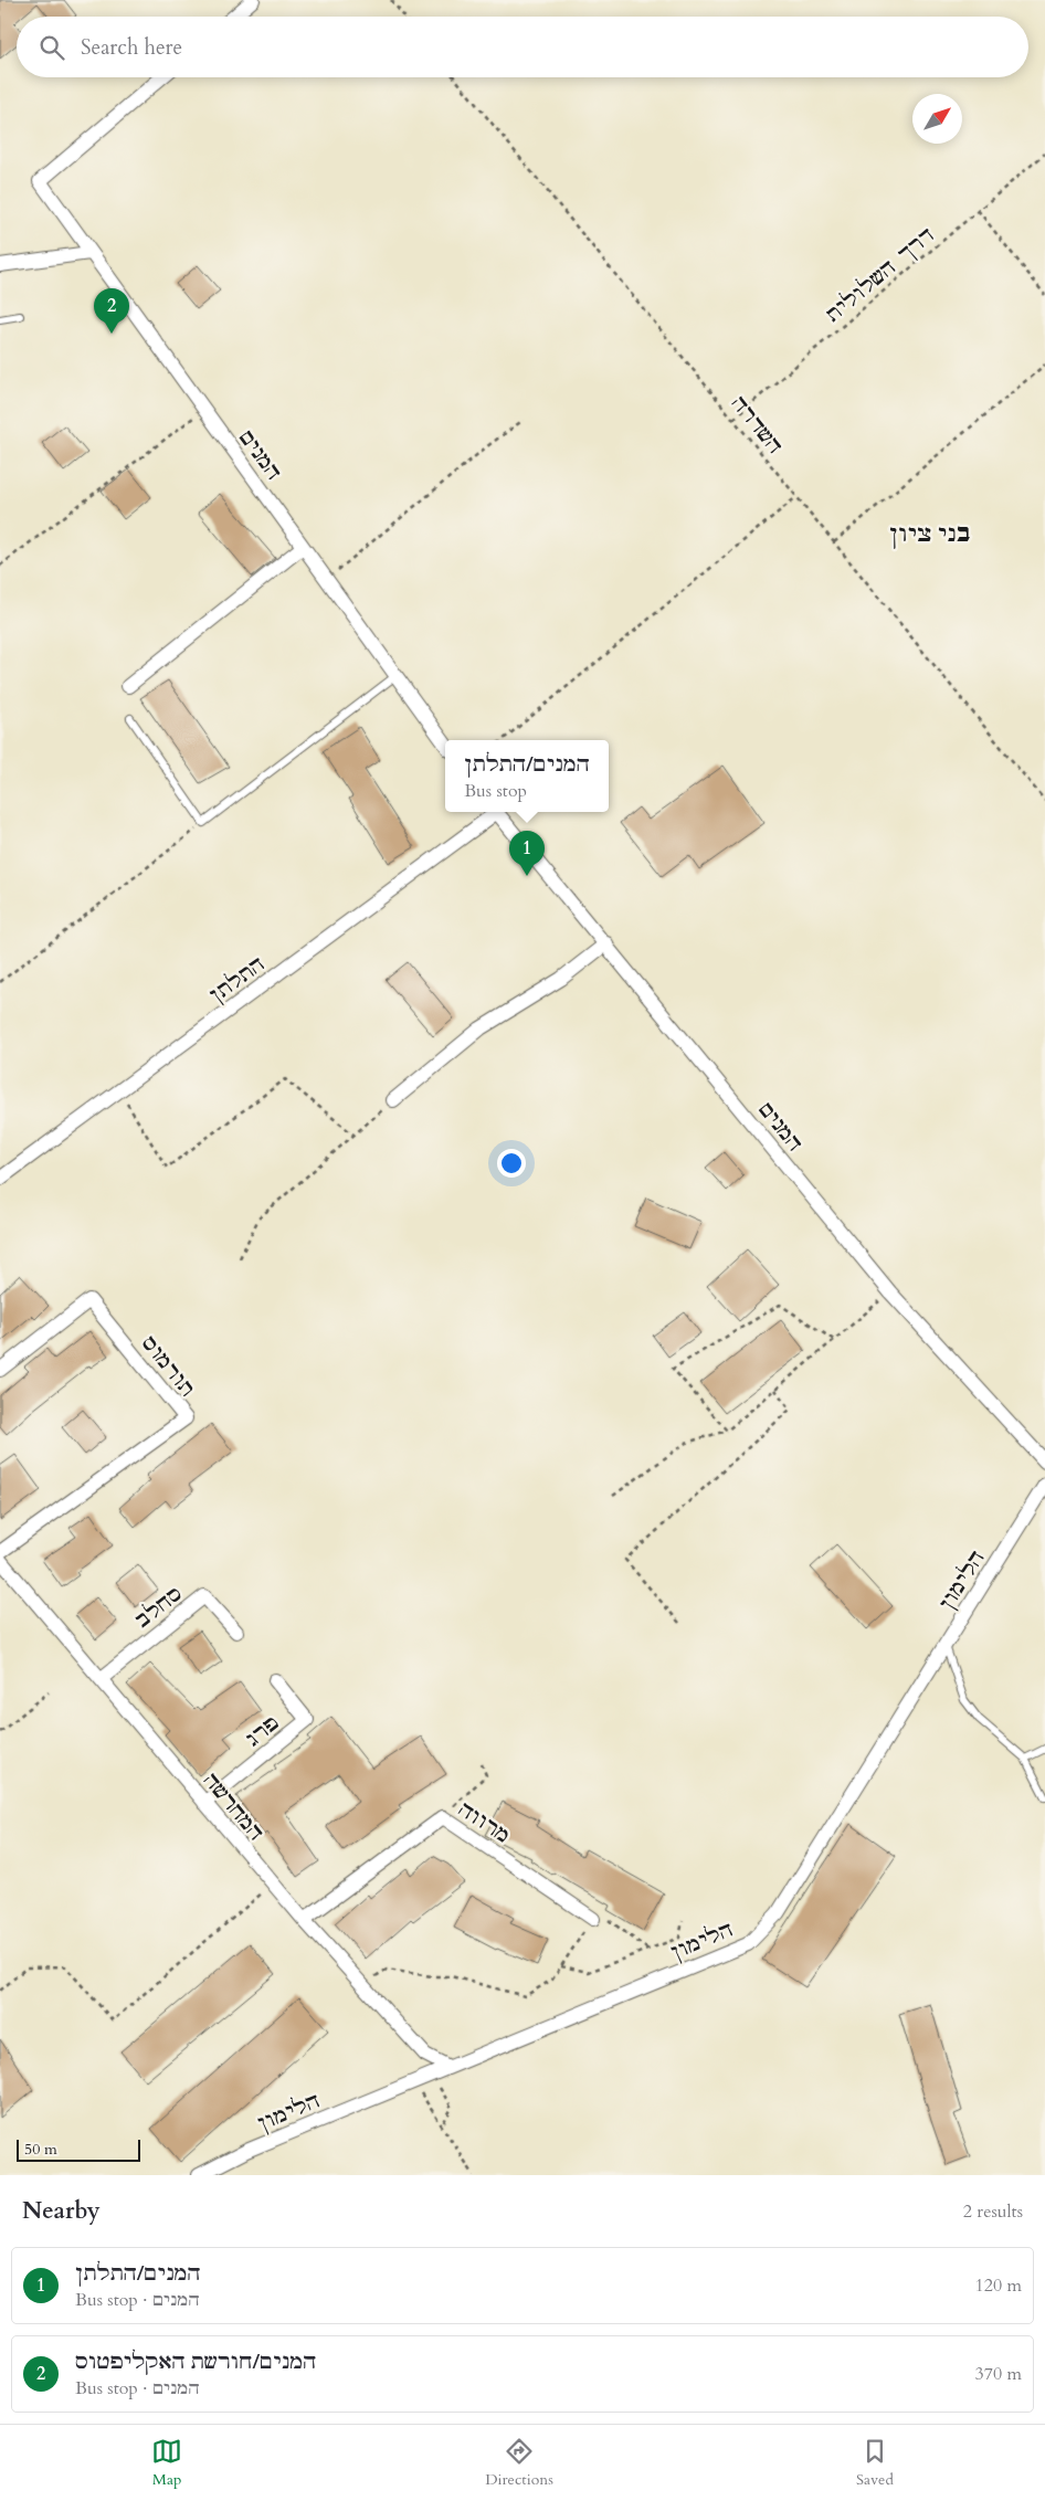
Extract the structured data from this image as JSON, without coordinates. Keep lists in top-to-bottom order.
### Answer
{
  "streets": {
    "street": [
      "המנים",
      "התלתן",
      "תורמוס",
      "הלימון",
      "סחלב",
      "פרג",
      "המחרשה",
      "מרווה"
    ],
    "path": ["דרך השלולית", "השדרה"]
  },
  "crossings": [
    ["דרך השלולית", "השדרה"],
    ["הלימון", "המחרשה"],
    ["סחלב", "המחרשה"],
    ["פרג", "המחרשה"],
    ["המחרשה", "מרווה"]
  ],
  "districts": ["בני ציון"],
  "scale_bar": "50 m",
  "north": "top right",
  "page": {
    "search": "Search here",
    "pins": ["2", "1"],
    "popup": ["המנים/התלתן", "Bus stop"],
    "scale": "50 m",
    "heading": ["Nearby", "2 results"],
    "list": [
      {
        "mark": "1",
        "name": "המנים/התלתן",
        "note": "Bus stop · המנים",
        "value": "120 m"
      },
      {
        "mark": "2",
        "name": "המנים/חורשת האקליפטוס",
        "note": "Bus stop · המנים",
        "value": "370 m"
      }
    ],
    "nav": ["Map", "Directions", "Saved"]
  }
}
